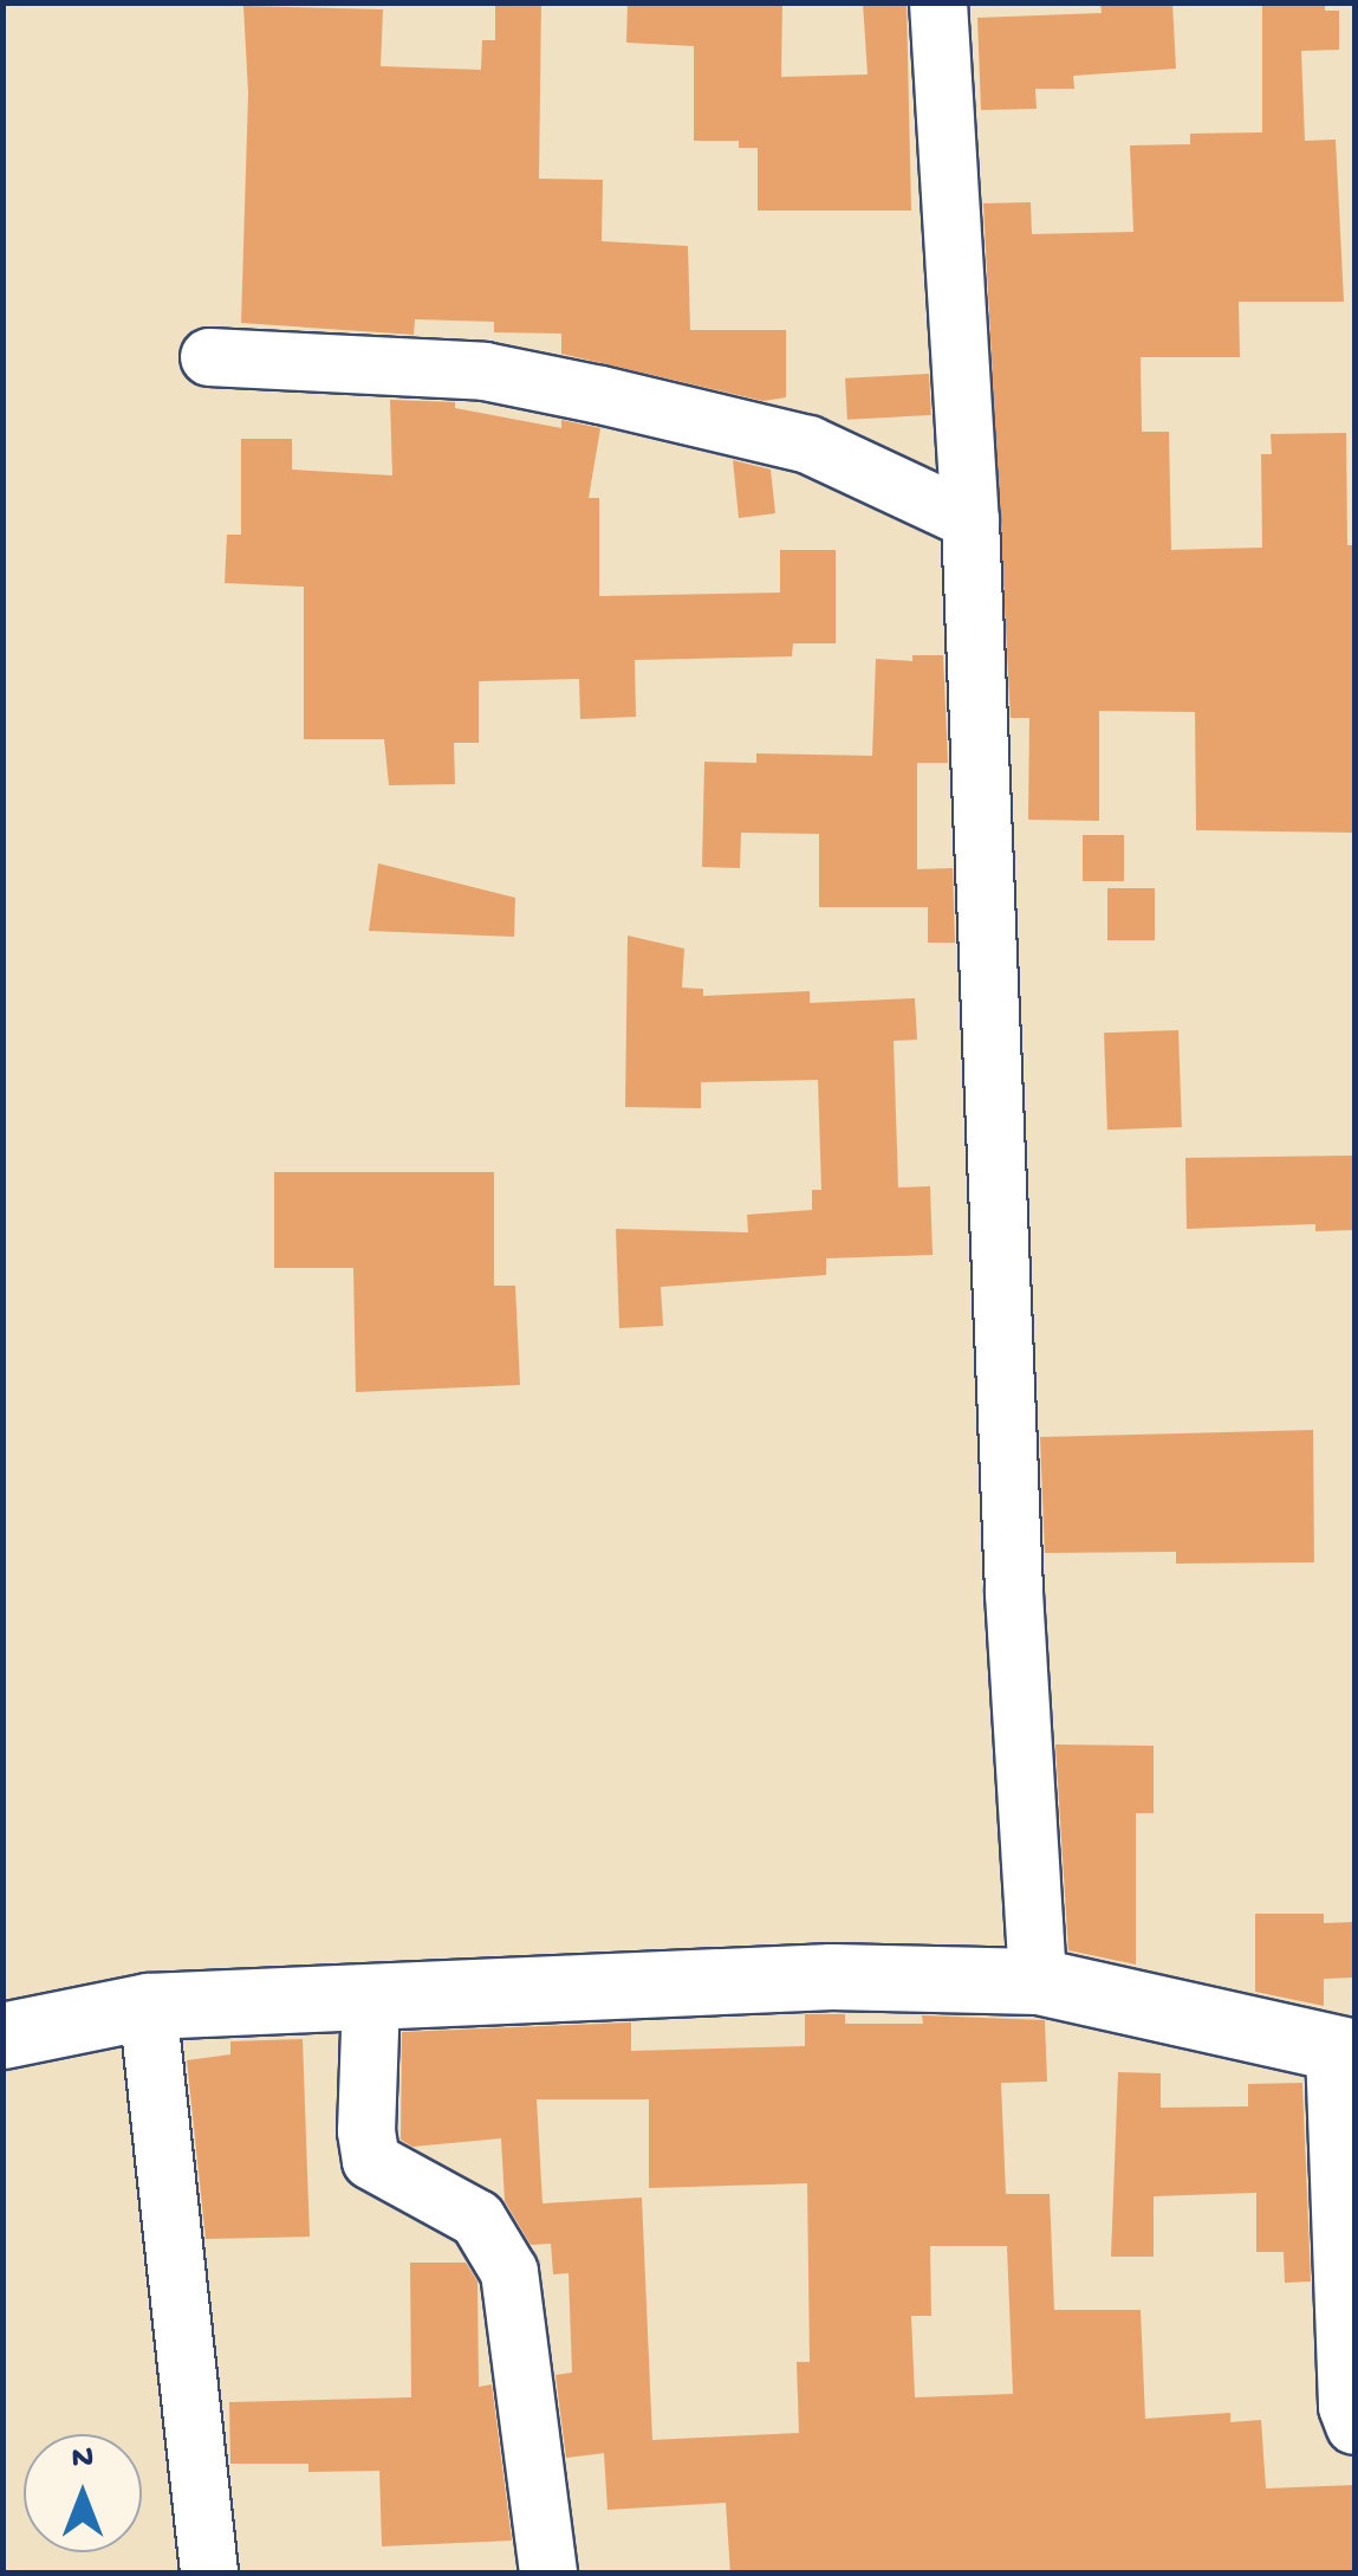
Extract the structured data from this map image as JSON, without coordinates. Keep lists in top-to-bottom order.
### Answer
{
  "north": "top"
}
